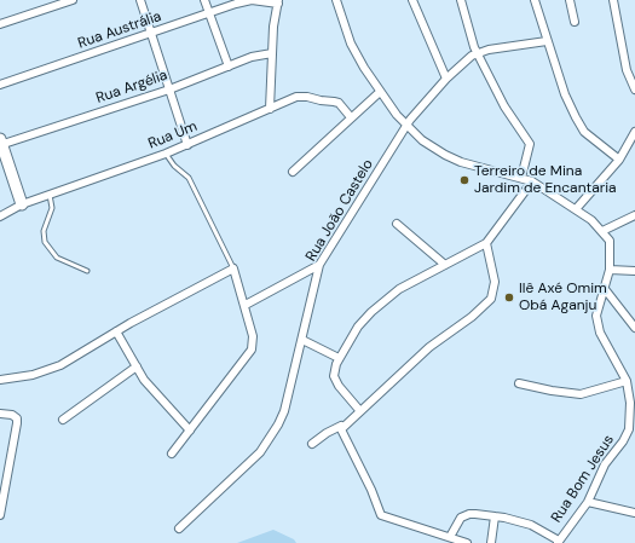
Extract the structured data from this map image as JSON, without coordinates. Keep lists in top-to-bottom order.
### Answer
{
  "streets": {
    "street": [
      "Rua Austrália",
      "Rua Argélia",
      "Rua Um",
      "Rua João Castelo",
      "Rua Bom Jesus"
    ]
  },
  "places": ["Terreiro de Mina Jardim de Encantaria", "Ilê Axé Omim Obá Aganju"]
}
